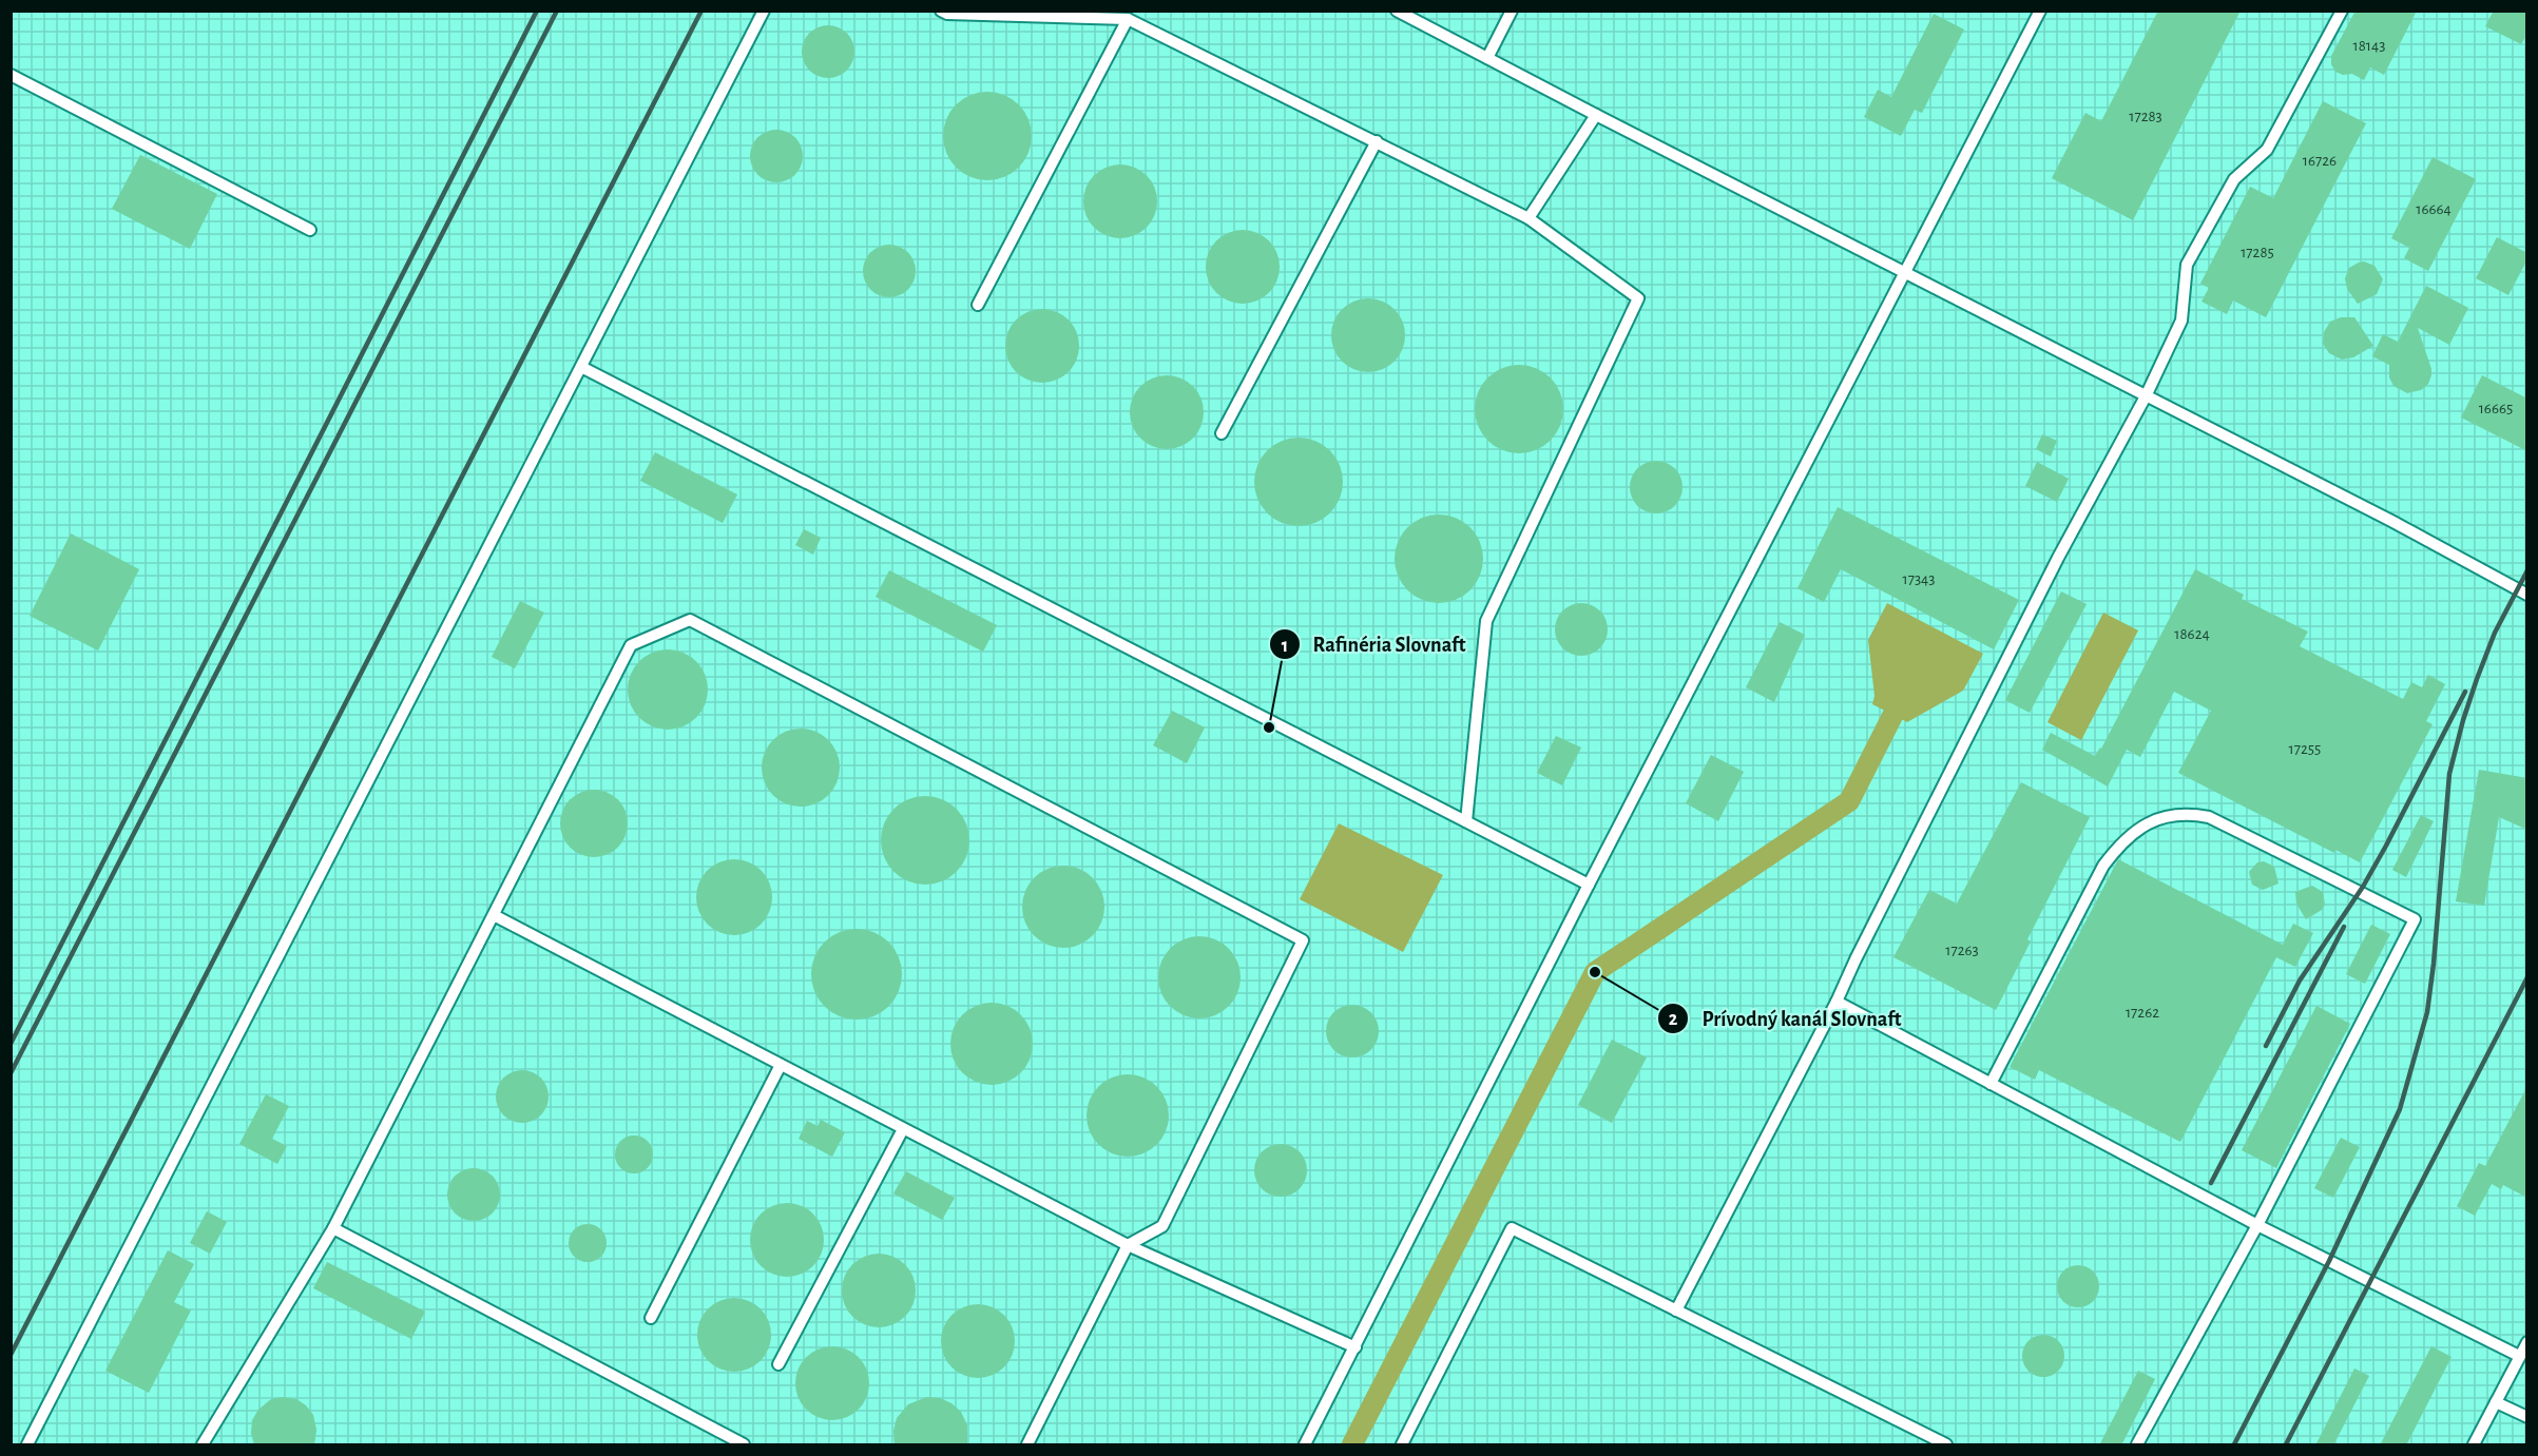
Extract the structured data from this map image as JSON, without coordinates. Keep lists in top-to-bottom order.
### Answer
{
  "places": ["Rafinéria Slovnaft", "Prívodný kanál Slovnaft"],
  "house_numbers": [
    "18143",
    "17283",
    "16726",
    "16664",
    "17285",
    "16665",
    "17343",
    "18624",
    "17255",
    "17263",
    "17262"
  ]
}
